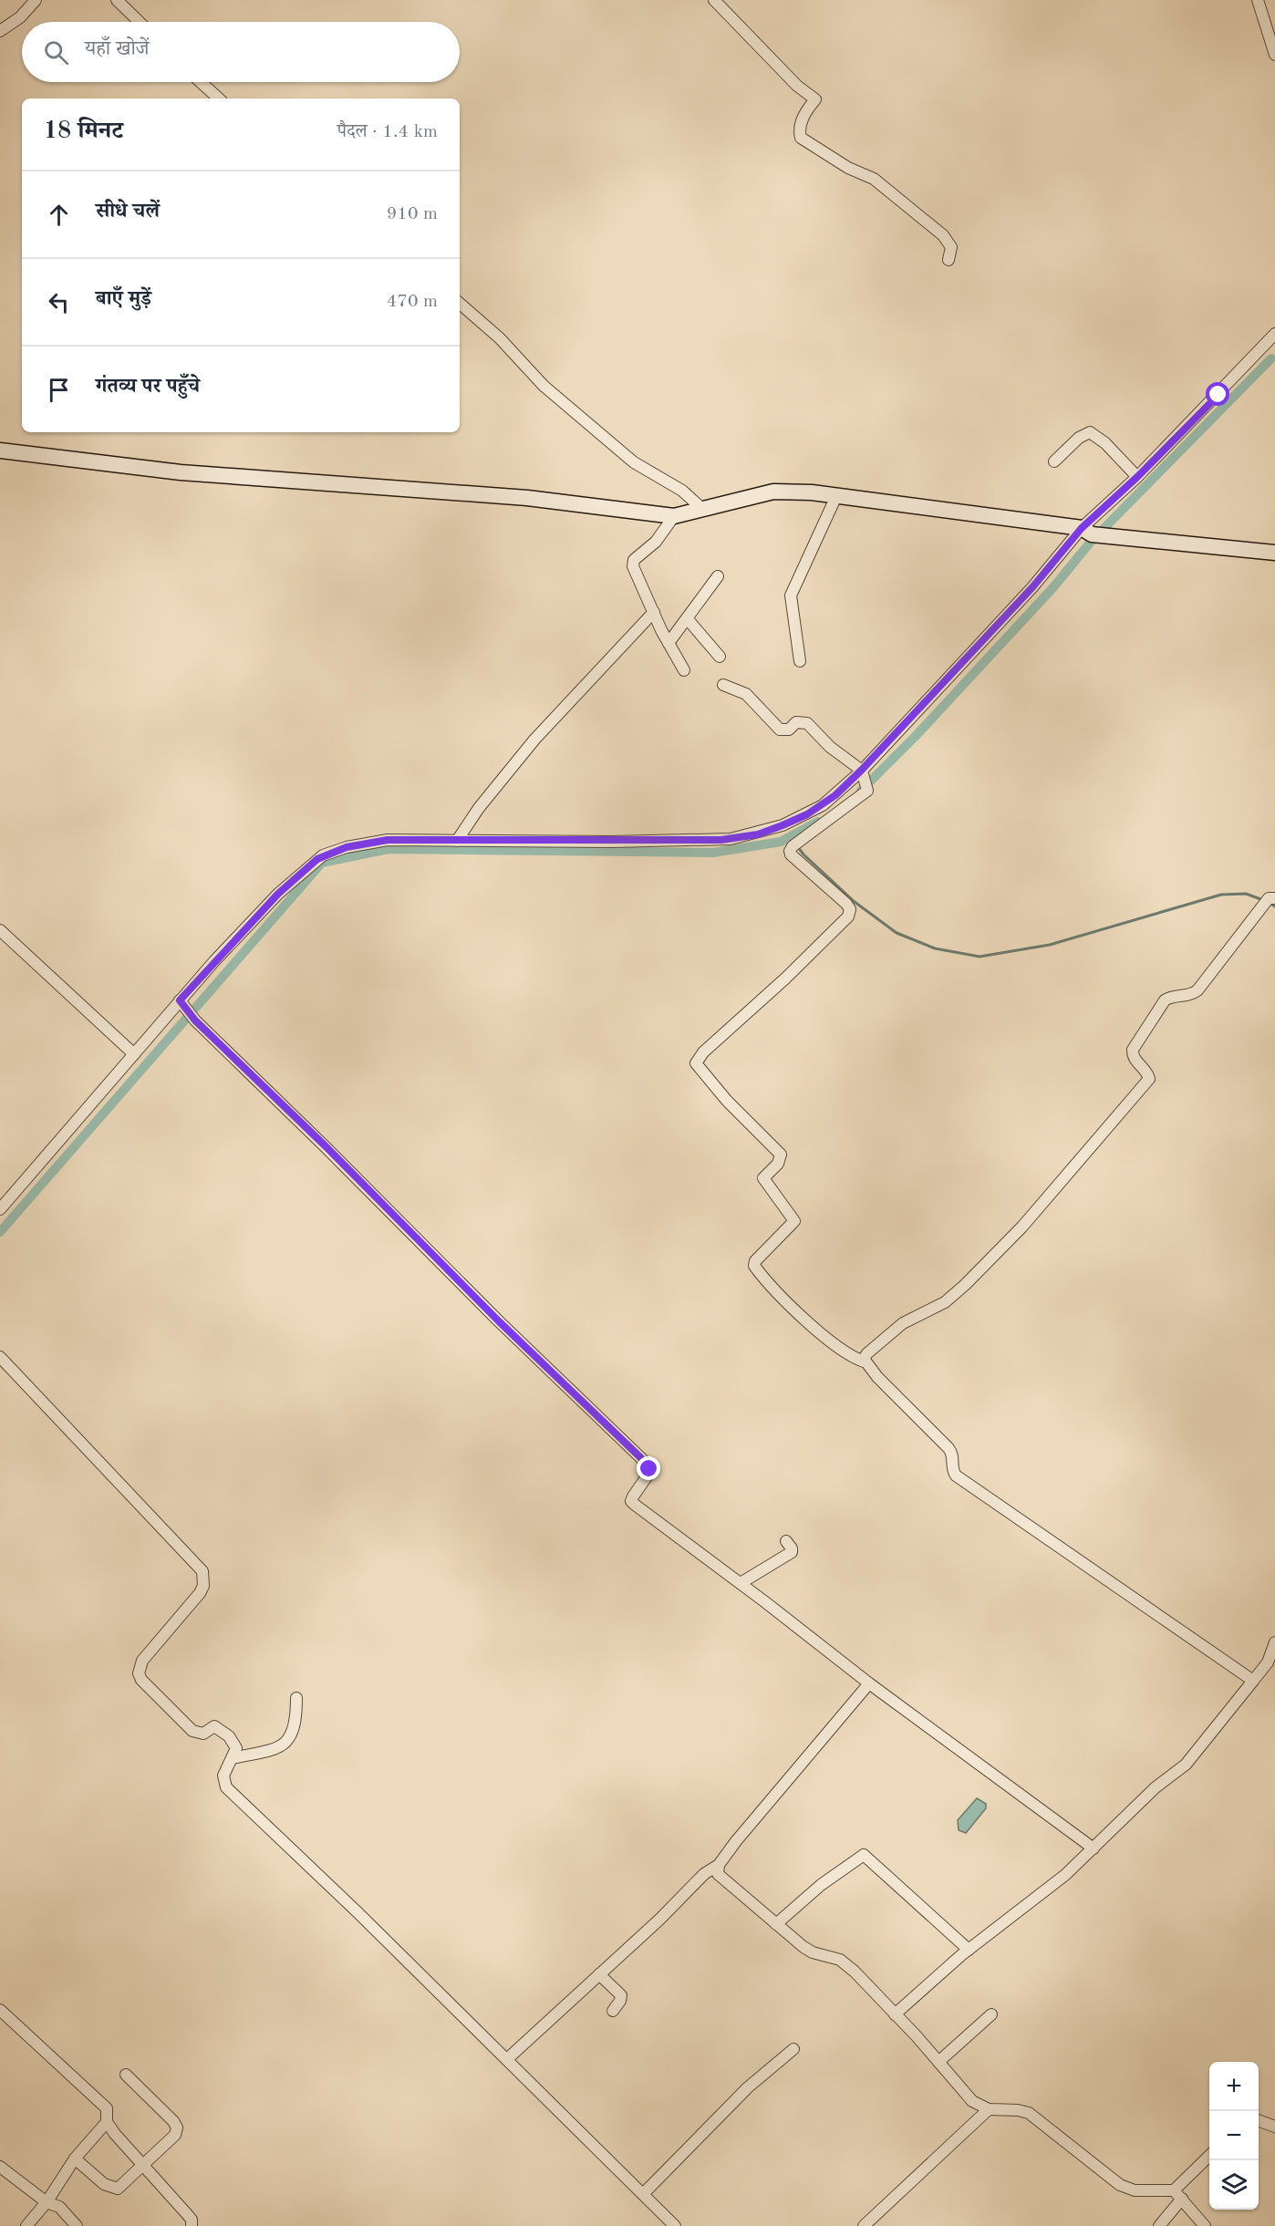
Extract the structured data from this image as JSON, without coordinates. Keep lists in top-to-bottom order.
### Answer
{
  "page": {
    "search": "यहाँ खोजें",
    "heading": ["18 मिनट", "पैदल · 1.4 km"],
    "list": [
      ["सीधे चलें", "910 m"],
      ["बाएँ मुड़ें", "470 m"],
      "गंतव्य पर पहुँचे"
    ],
    "map_buttons": ["+", "−"]
  }
}
